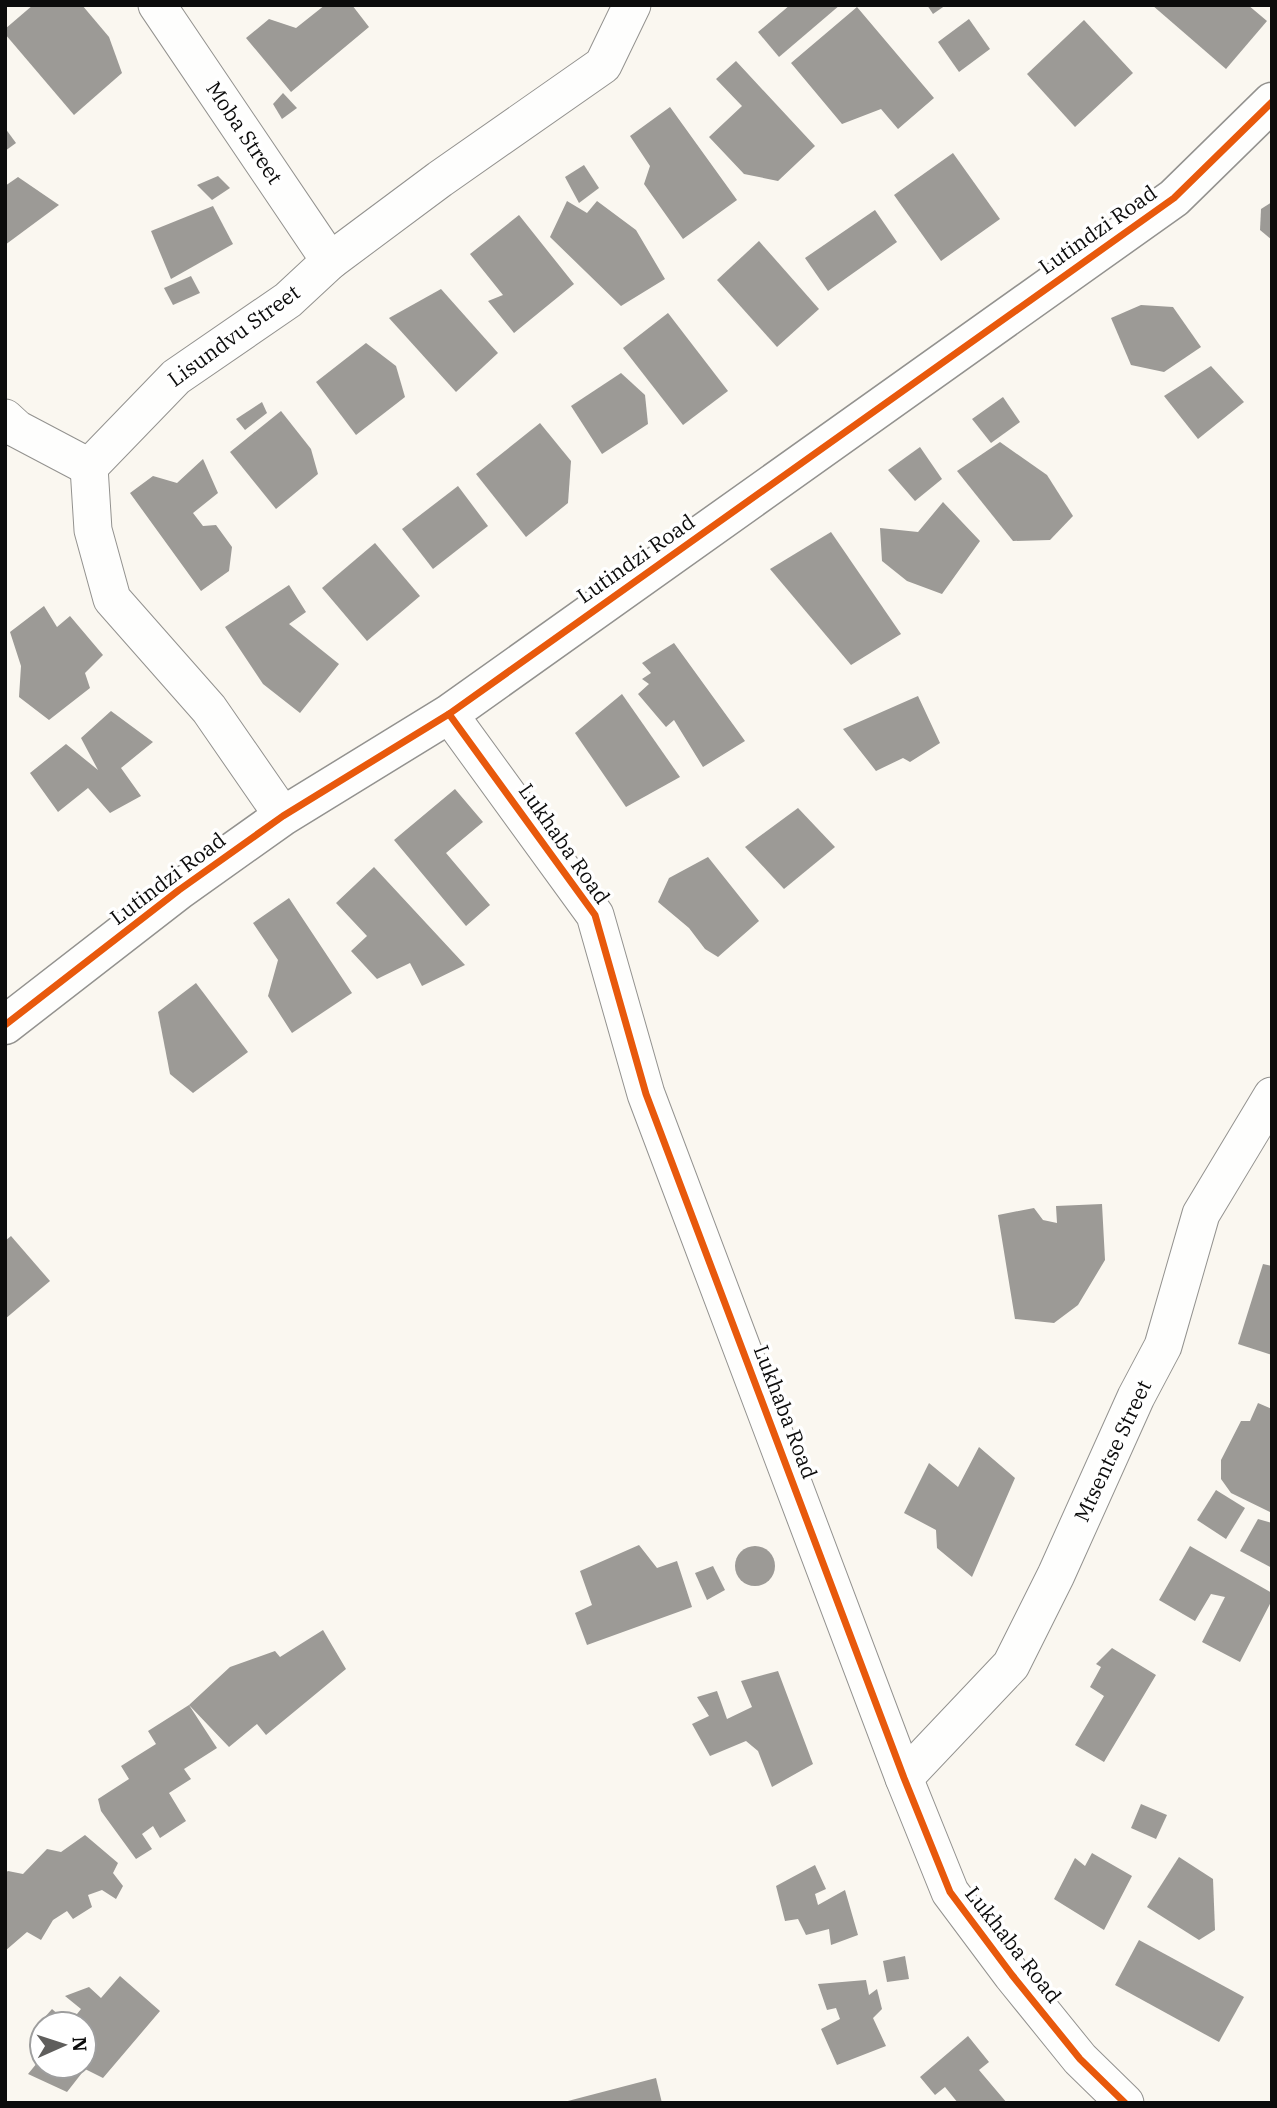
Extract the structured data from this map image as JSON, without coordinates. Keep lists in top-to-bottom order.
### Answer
{
  "streets": {
    "street": [
      "Moba Street",
      "Lutindzi Road",
      "Lisundvu Street",
      "Lukhaba Road",
      "Mtsentse Street"
    ]
  },
  "crossings": [
    ["Moba Street", "Lisundvu Street"],
    ["Lutindzi Road", "Lukhaba Road"],
    ["Lukhaba Road", "Mtsentse Street"]
  ],
  "north": "right"
}
